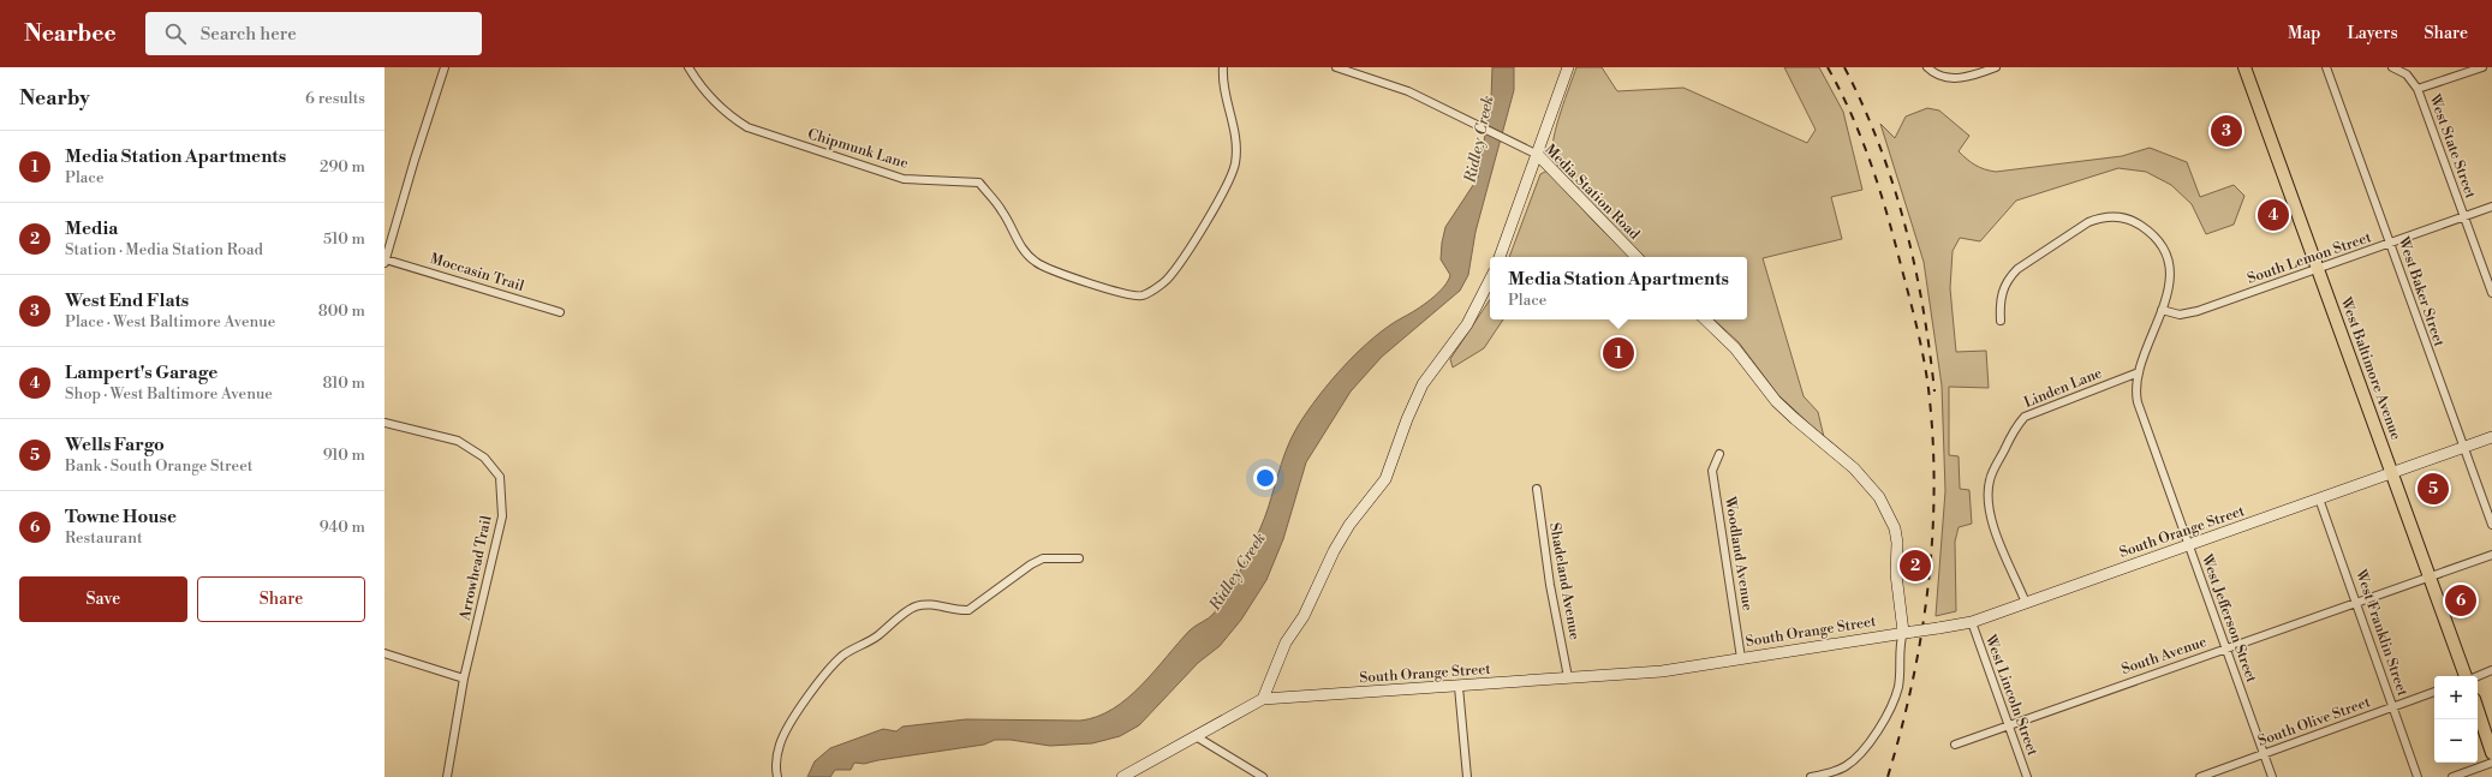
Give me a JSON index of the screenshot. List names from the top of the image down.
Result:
{
  "streets": {
    "main road": ["West Baltimore Avenue"],
    "street": [
      "West State Street",
      "Chipmunk Lane",
      "Media Station Road",
      "South Lemon Street",
      "Moccasin Trail",
      "West Baker Street",
      "Linden Lane",
      "South Orange Street",
      "Woodland Avenue",
      "Arrowhead Trail",
      "Shadeland Avenue",
      "West Jefferson Street",
      "West Franklin Street",
      "South Avenue",
      "West Lincoln Street",
      "South Olive Street"
    ]
  },
  "crossings": [
    ["West State Street", "South Lemon Street"],
    ["South Lemon Street", "West Baker Street"],
    ["South Lemon Street", "West Baltimore Avenue"],
    ["South Lemon Street", "West Jefferson Street"],
    ["West Baker Street", "South Orange Street"],
    ["West Baltimore Avenue", "South Orange Street"],
    ["West Baltimore Avenue", "South Avenue"],
    ["Linden Lane", "South Orange Street"],
    ["Linden Lane", "West Jefferson Street"],
    ["South Orange Street", "Woodland Avenue"],
    ["South Orange Street", "Shadeland Avenue"],
    ["South Orange Street", "West Jefferson Street"],
    ["South Orange Street", "West Franklin Street"],
    ["South Orange Street", "West Lincoln Street"],
    ["West Jefferson Street", "South Avenue"],
    ["West Jefferson Street", "South Olive Street"],
    ["West Franklin Street", "South Avenue"],
    ["West Franklin Street", "South Olive Street"],
    ["South Avenue", "West Lincoln Street"]
  ],
  "water": ["Ridley Creek"],
  "page": {
    "header": "Nearbee",
    "search": "Search here",
    "nav": ["Map", "Layers", "Share"],
    "heading": ["Nearby", "6 results"],
    "pins": [
      "3",
      "4",
      "1",
      "5",
      "2",
      "6"
    ],
    "list": [
      {
        "mark": "1",
        "name": "Media Station Apartments",
        "note": "Place",
        "value": "290 m"
      },
      {
        "mark": "2",
        "name": "Media",
        "note": "Station · Media Station Road",
        "value": "510 m"
      },
      {
        "mark": "3",
        "name": "West End Flats",
        "note": "Place · West Baltimore Avenue",
        "value": "800 m"
      },
      {
        "mark": "4",
        "name": "Lampert's Garage",
        "note": "Shop · West Baltimore Avenue",
        "value": "810 m"
      },
      {
        "mark": "5",
        "name": "Wells Fargo",
        "note": "Bank · South Orange Street",
        "value": "910 m"
      },
      {
        "mark": "6",
        "name": "Towne House",
        "note": "Restaurant",
        "value": "940 m"
      }
    ],
    "popup": ["Media Station Apartments", "Place"],
    "buttons": ["Save", "Share"],
    "map_buttons": ["+", "−"]
  }
}
